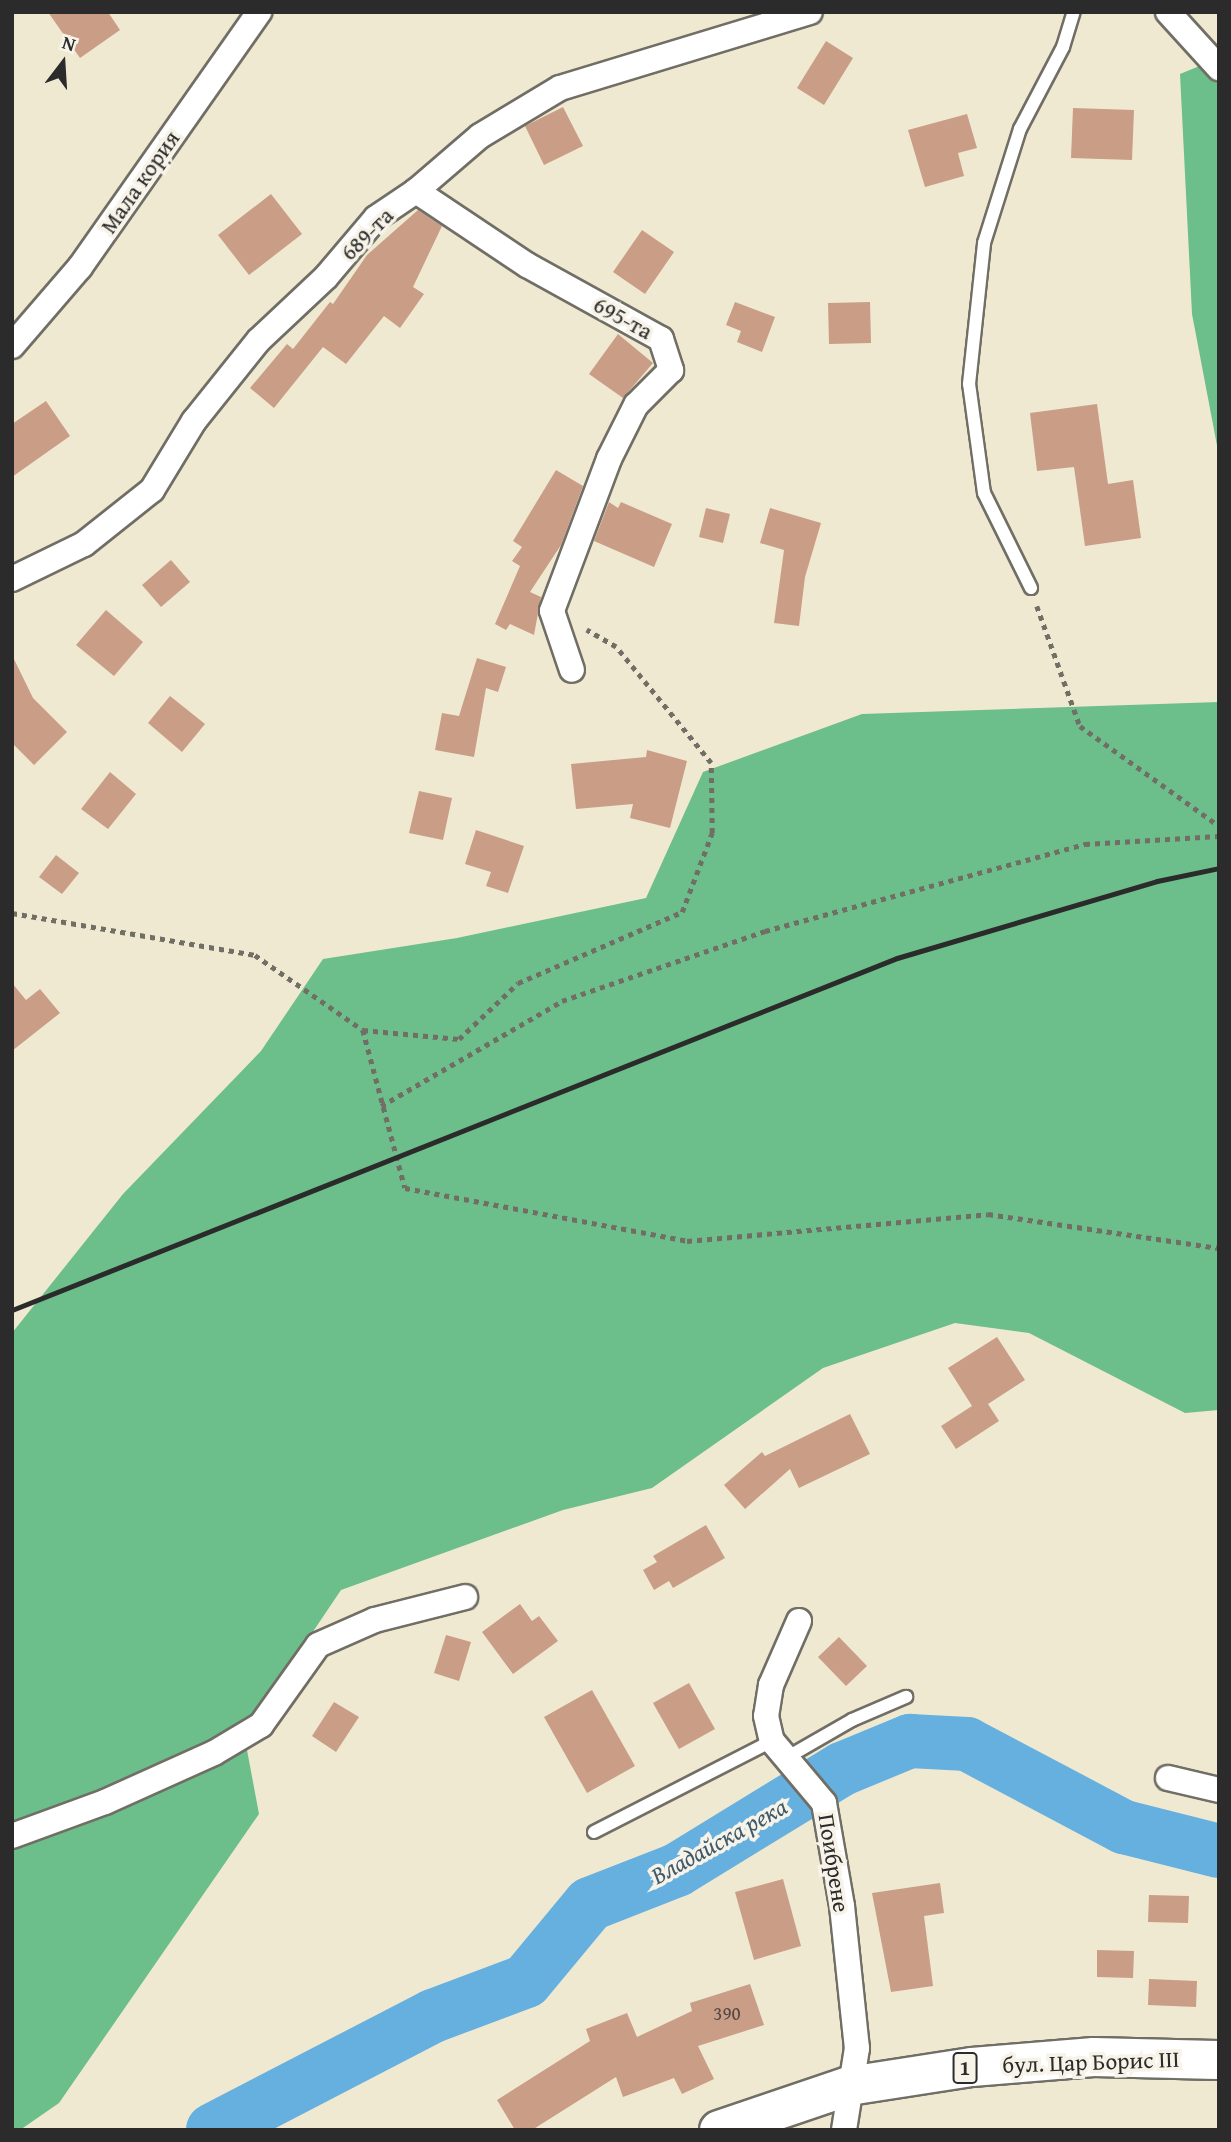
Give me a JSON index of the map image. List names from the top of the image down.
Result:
{
  "streets": {
    "main road": ["бул. Цар Борис III", "1"],
    "street": [
      "Мала кория",
      "689-та",
      "695-та",
      "Поибрене"
    ]
  },
  "crossings": [
    ["689-та", "695-та"],
    ["Поибрене", "бул. Цар Борис III"]
  ],
  "water": ["Владайска река"],
  "house_numbers": ["390"],
  "north": "top"
}
